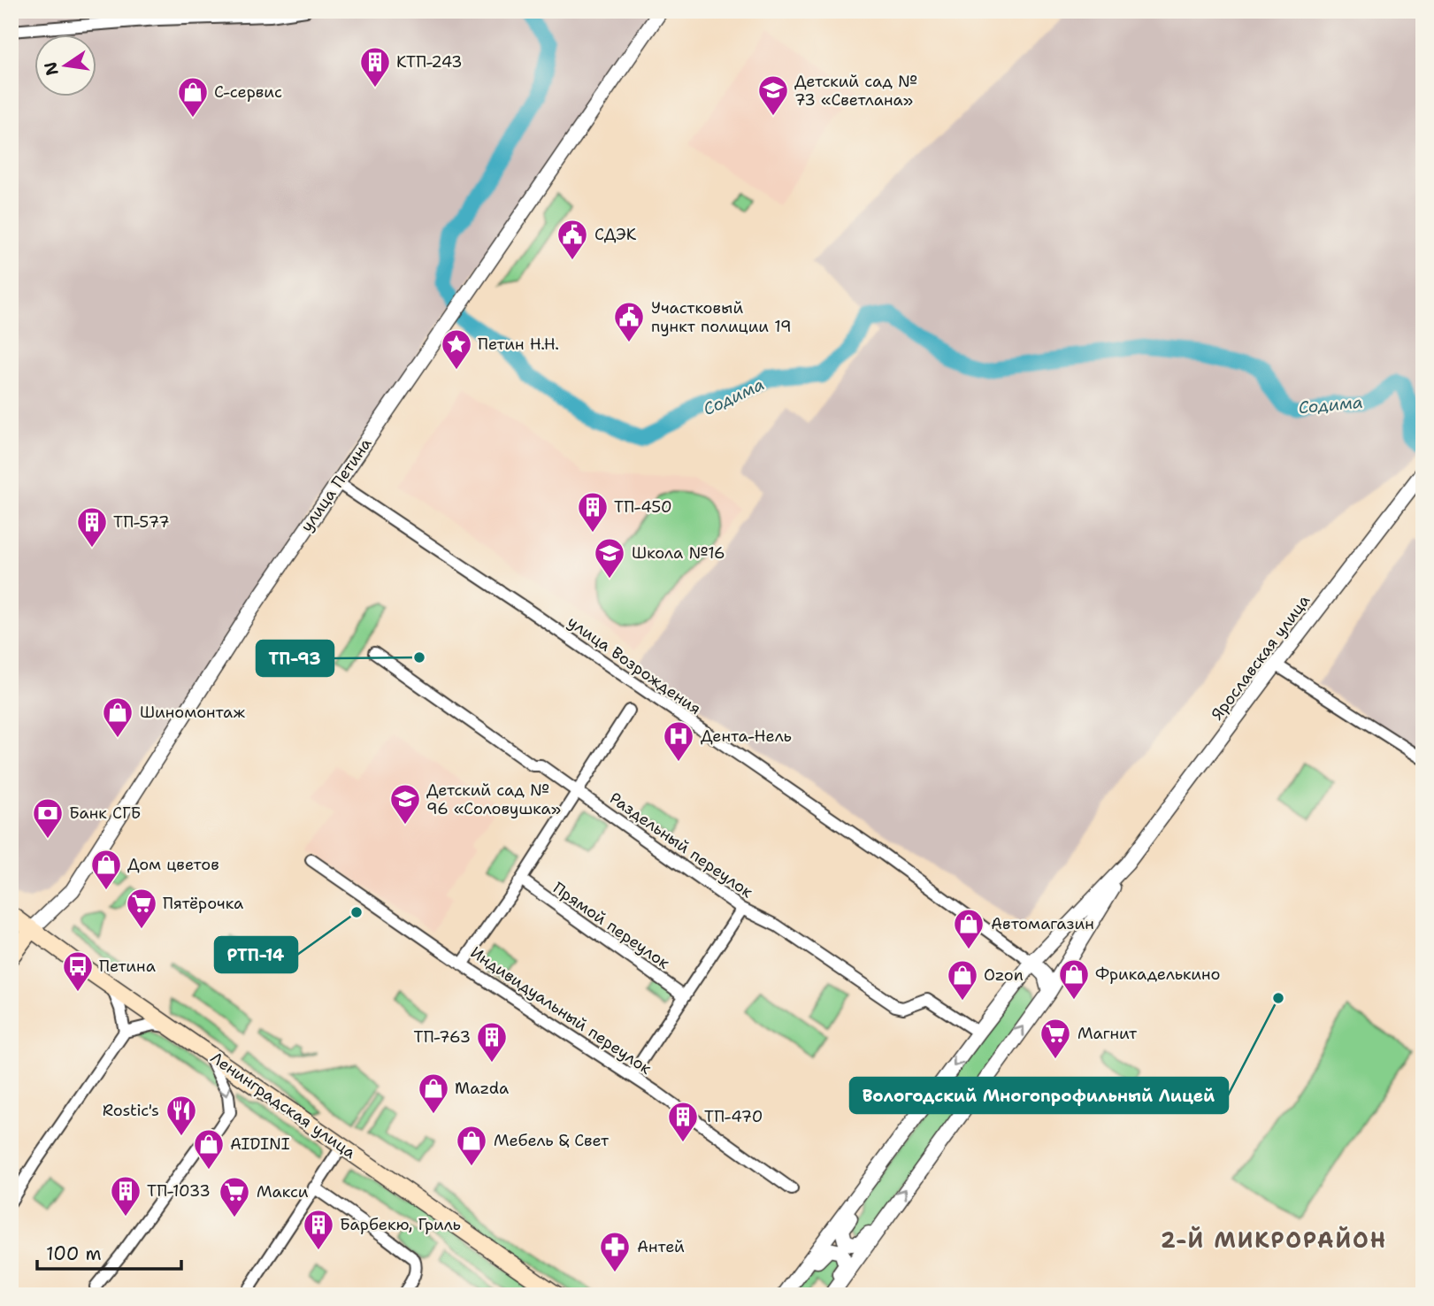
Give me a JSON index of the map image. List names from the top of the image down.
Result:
{
  "streets": {
    "main road": ["улица Петина", "Ленинградская улица"],
    "street": [
      "Ярославская улица",
      "улица Возрождения",
      "Раздельный переулок",
      "Прямой переулок",
      "Индивидуальный переулок"
    ]
  },
  "crossings": [
    ["улица Петина", "улица Возрождения"],
    ["улица Петина", "Ленинградская улица"],
    ["Ярославская улица", "улица Возрождения"],
    ["Ярославская улица", "Раздельный переулок"]
  ],
  "districts": ["2-Й МИКРОРАЙОН"],
  "water": ["Содима"],
  "places": {
    "building": [
      "КТП-243",
      "ТП-450",
      "ТП-577",
      "ТП-763",
      "ТП-470",
      "ТП-1033",
      "Барбекю, Гриль"
    ],
    "school or university": ["Детский сад № 73 «Светлана»", "Школа №16", "Детский сад № 96 «Соловушка»"],
    "shop": [
      "С-сервис",
      "Шиномонтаж",
      "Дом цветов",
      "Автомагазин",
      "Фрикаделькино",
      "Ozon",
      "Mazda",
      "Мебель & Свет",
      "AIDINI"
    ],
    "public building": ["СДЭК", "Участковый пункт полиции 19"],
    "place": ["Петин Н.Н."],
    "other": ["ТП-93", "РТП-14", "Вологодский Многопрофильный Лицей"],
    "hospital": ["Дента-Нель"],
    "bank": ["Банк СГБ"],
    "supermarket": ["Пятёрочка", "Магнит", "Макси"],
    "bus stop": ["Петина"],
    "restaurant": ["Rostic's"],
    "pharmacy": ["Антей"]
  },
  "scale_bar": "100 m",
  "north": "left"
}
